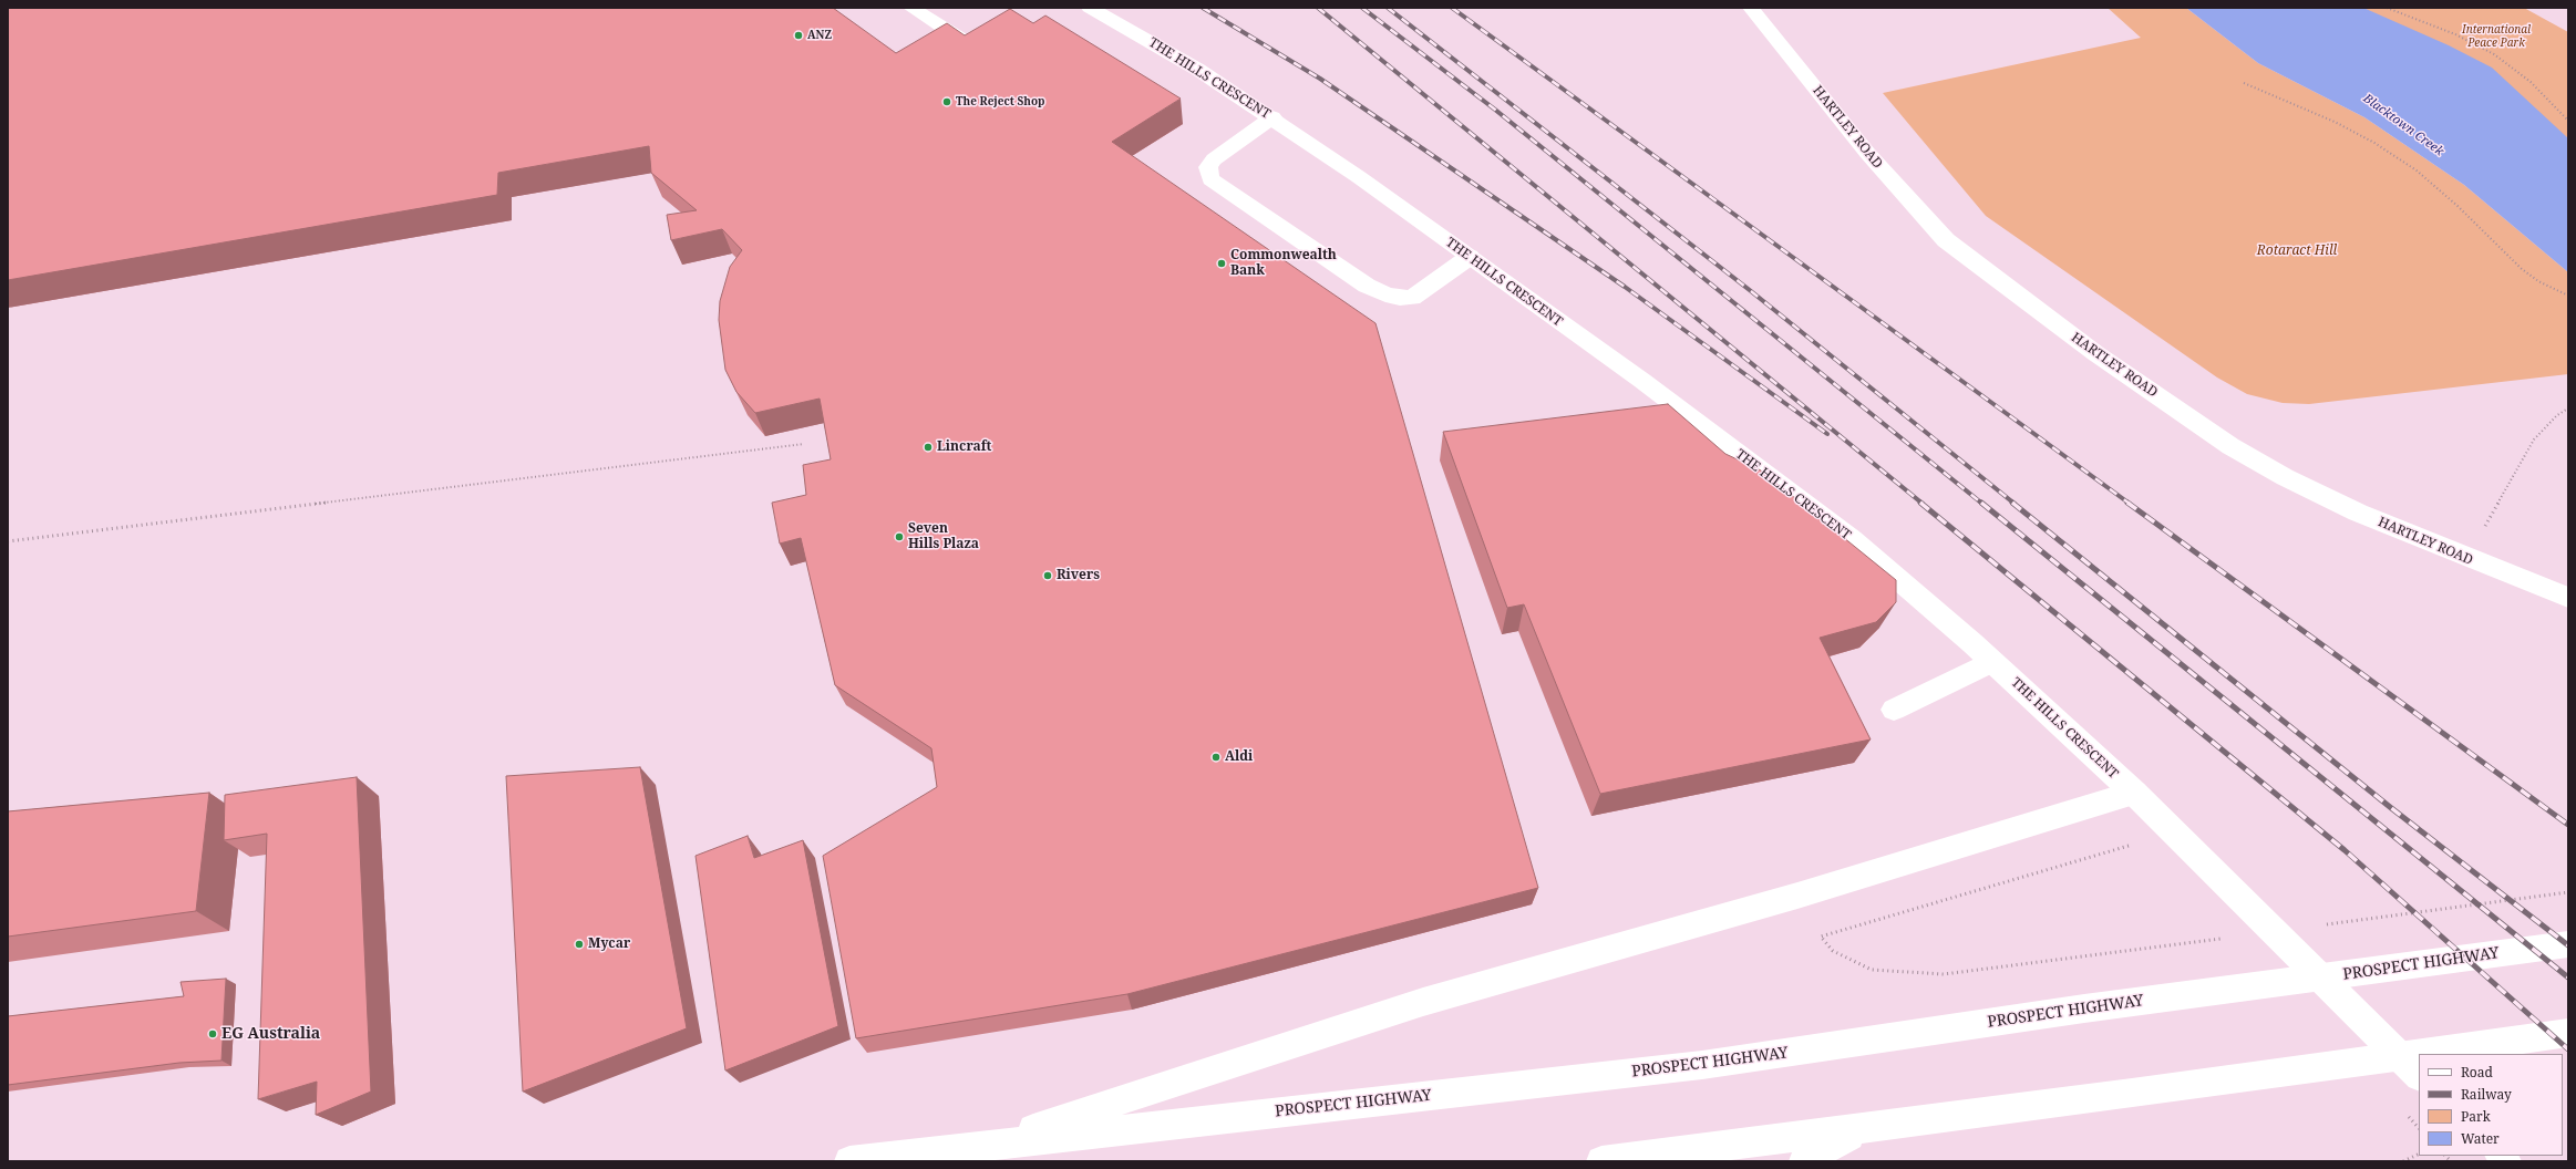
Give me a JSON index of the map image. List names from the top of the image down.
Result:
{
  "streets": {
    "main road": ["THE HILLS CRESCENT", "HARTLEY ROAD", "PROSPECT HIGHWAY"]
  },
  "water": ["Blacktown Creek"],
  "parks": ["International Peace Park", "Rotaract Hill"],
  "places": [
    "ANZ",
    "The Reject Shop",
    "Commonwealth Bank",
    "Lincraft",
    "Seven Hills Plaza",
    "Rivers",
    "Aldi",
    "Mycar",
    "EG Australia"
  ],
  "legend": [
    "Road",
    "Railway",
    "Park",
    "Water"
  ]
}
